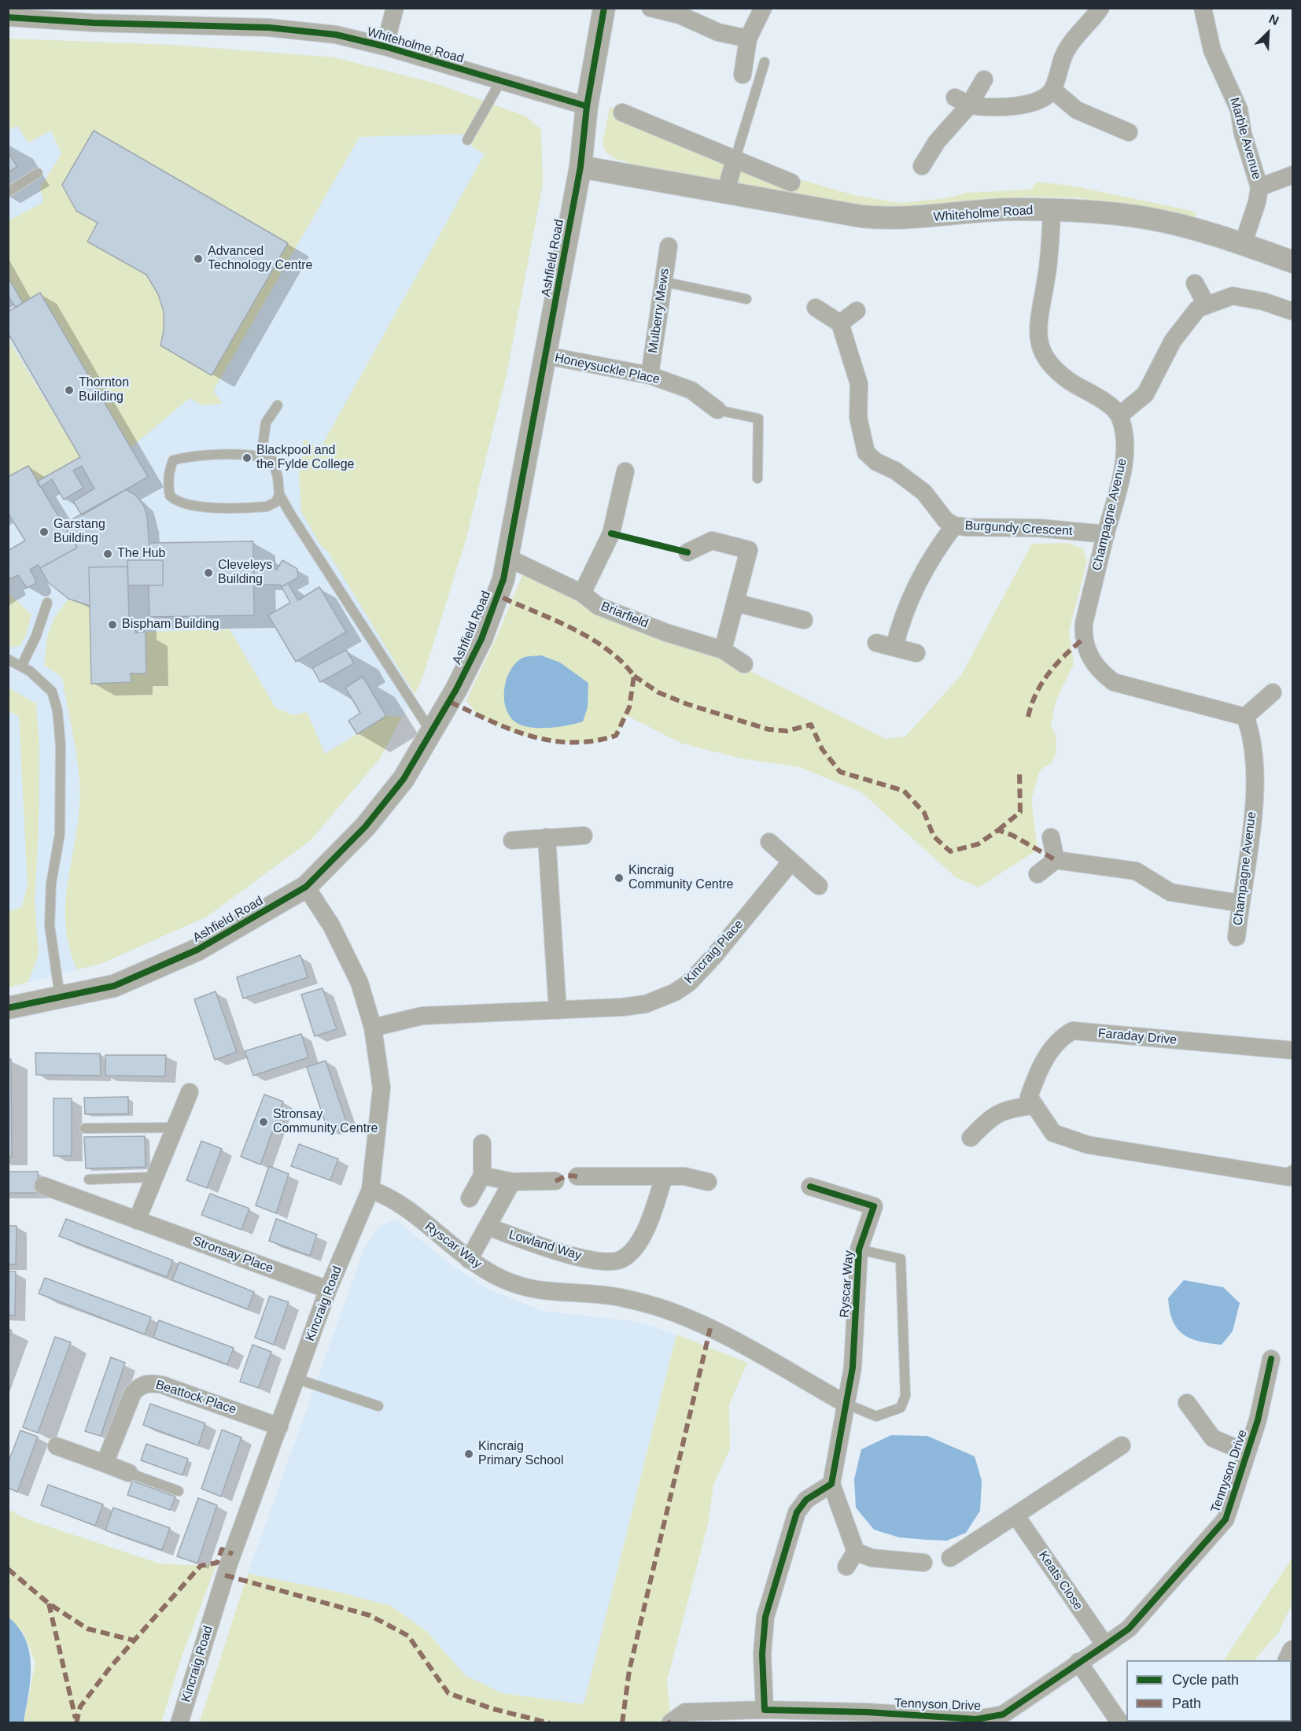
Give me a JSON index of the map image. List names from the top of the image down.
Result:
{
  "streets": {
    "street": [
      "Whiteholme Road",
      "Marble Avenue",
      "Ashfield Road",
      "Mulberry Mews",
      "Honeysuckle Place",
      "Champagne Avenue",
      "Burgundy Crescent",
      "Briarfield",
      "Kincraig Place",
      "Faraday Drive",
      "Ryscar Way",
      "Lowland Way",
      "Stronsay Place",
      "Kincraig Road",
      "Beattock Place",
      "Tennyson Drive",
      "Keats Close"
    ]
  },
  "crossings": [
    ["Whiteholme Road", "Marble Avenue"],
    ["Whiteholme Road", "Ashfield Road"],
    ["Ashfield Road", "Honeysuckle Place"],
    ["Ashfield Road", "Briarfield"],
    ["Ashfield Road", "Kincraig Road"],
    ["Mulberry Mews", "Honeysuckle Place"],
    ["Champagne Avenue", "Burgundy Crescent"],
    ["Kincraig Place", "Kincraig Road"],
    ["Ryscar Way", "Kincraig Road"],
    ["Stronsay Place", "Kincraig Road"],
    ["Kincraig Road", "Beattock Place"],
    ["Tennyson Drive", "Keats Close"]
  ],
  "places": [
    "Advanced Technology Centre",
    "Thornton Building",
    "Blackpool and the Fylde College",
    "Garstang Building",
    "The Hub",
    "Cleveleys Building",
    "Bispham Building",
    "Kincraig Community Centre",
    "Stronsay Community Centre",
    "Kincraig Primary School"
  ],
  "legend": ["Cycle path", "Path"],
  "north": "top right"
}
